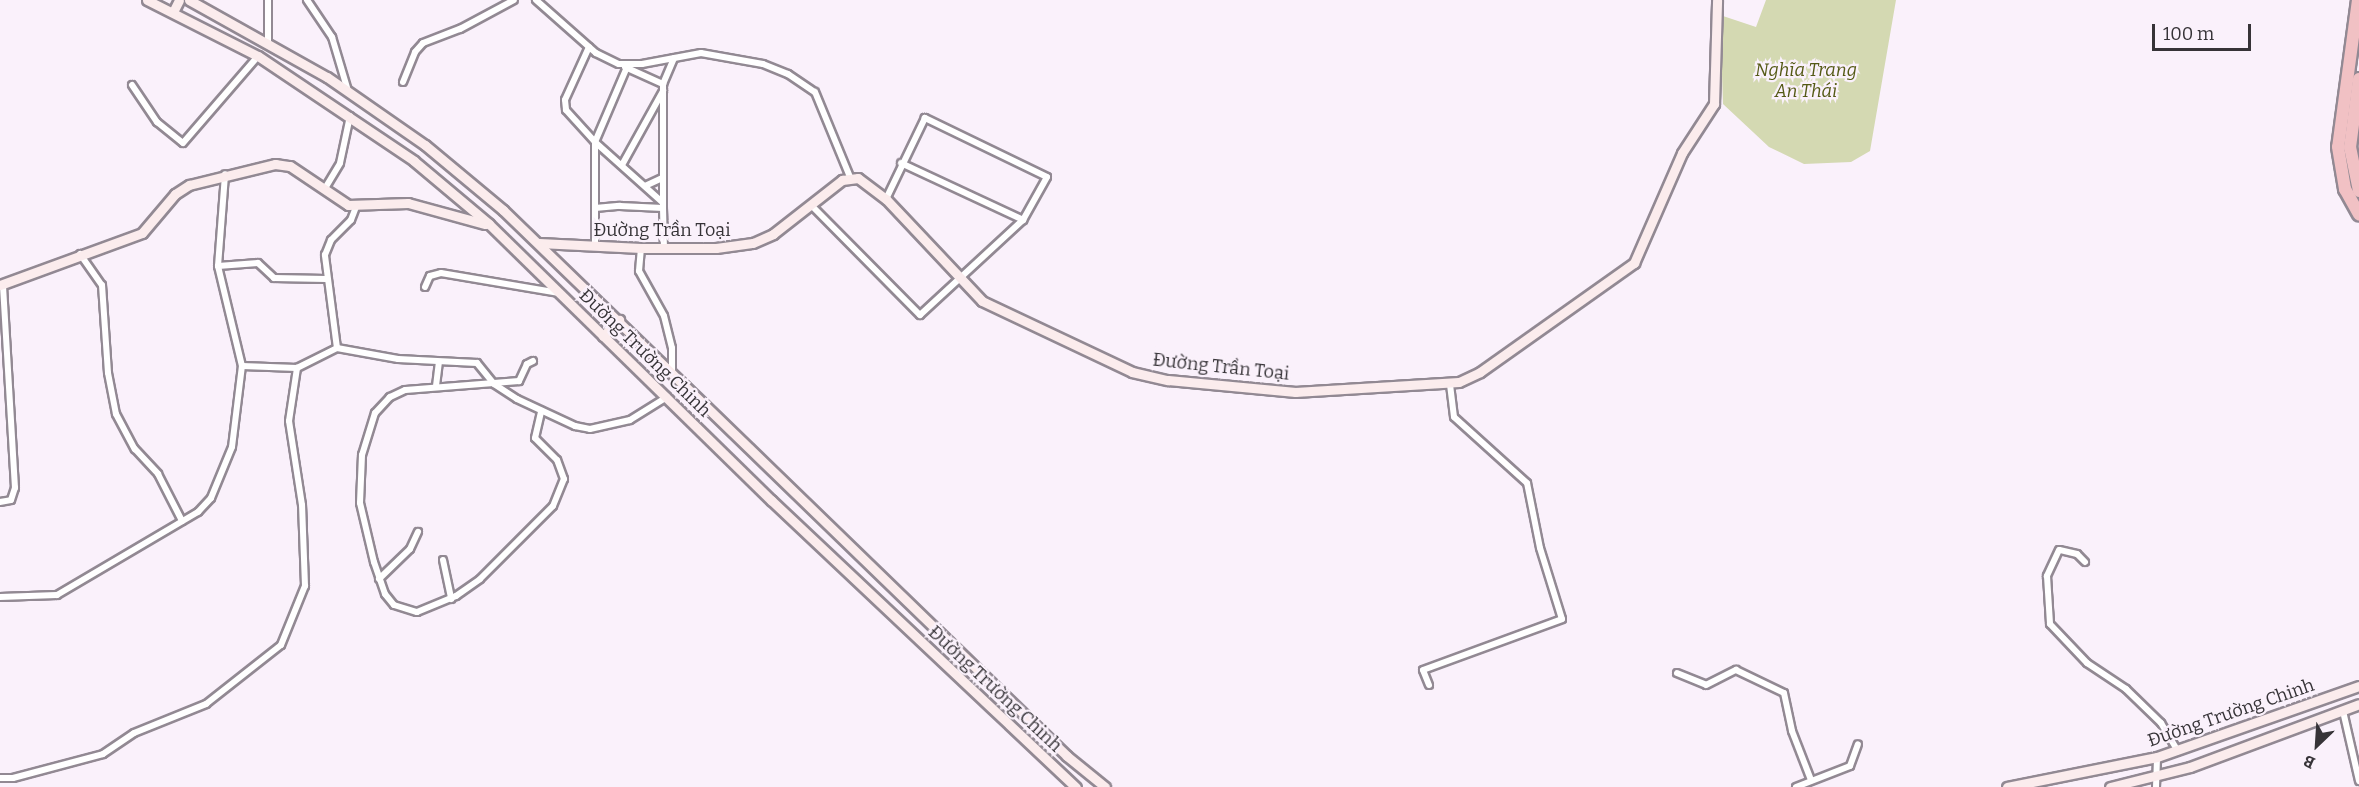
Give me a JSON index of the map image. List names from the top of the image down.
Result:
{
  "streets": {
    "main road": ["Đường Trần Toại", "Đường Trường Chinh"]
  },
  "crossings": [
    ["Đường Trần Toại", "Đường Trường Chinh"]
  ],
  "parks": ["Nghĩa Trang An Thái"],
  "scale_bar": "100 m",
  "north": "bottom left"
}
